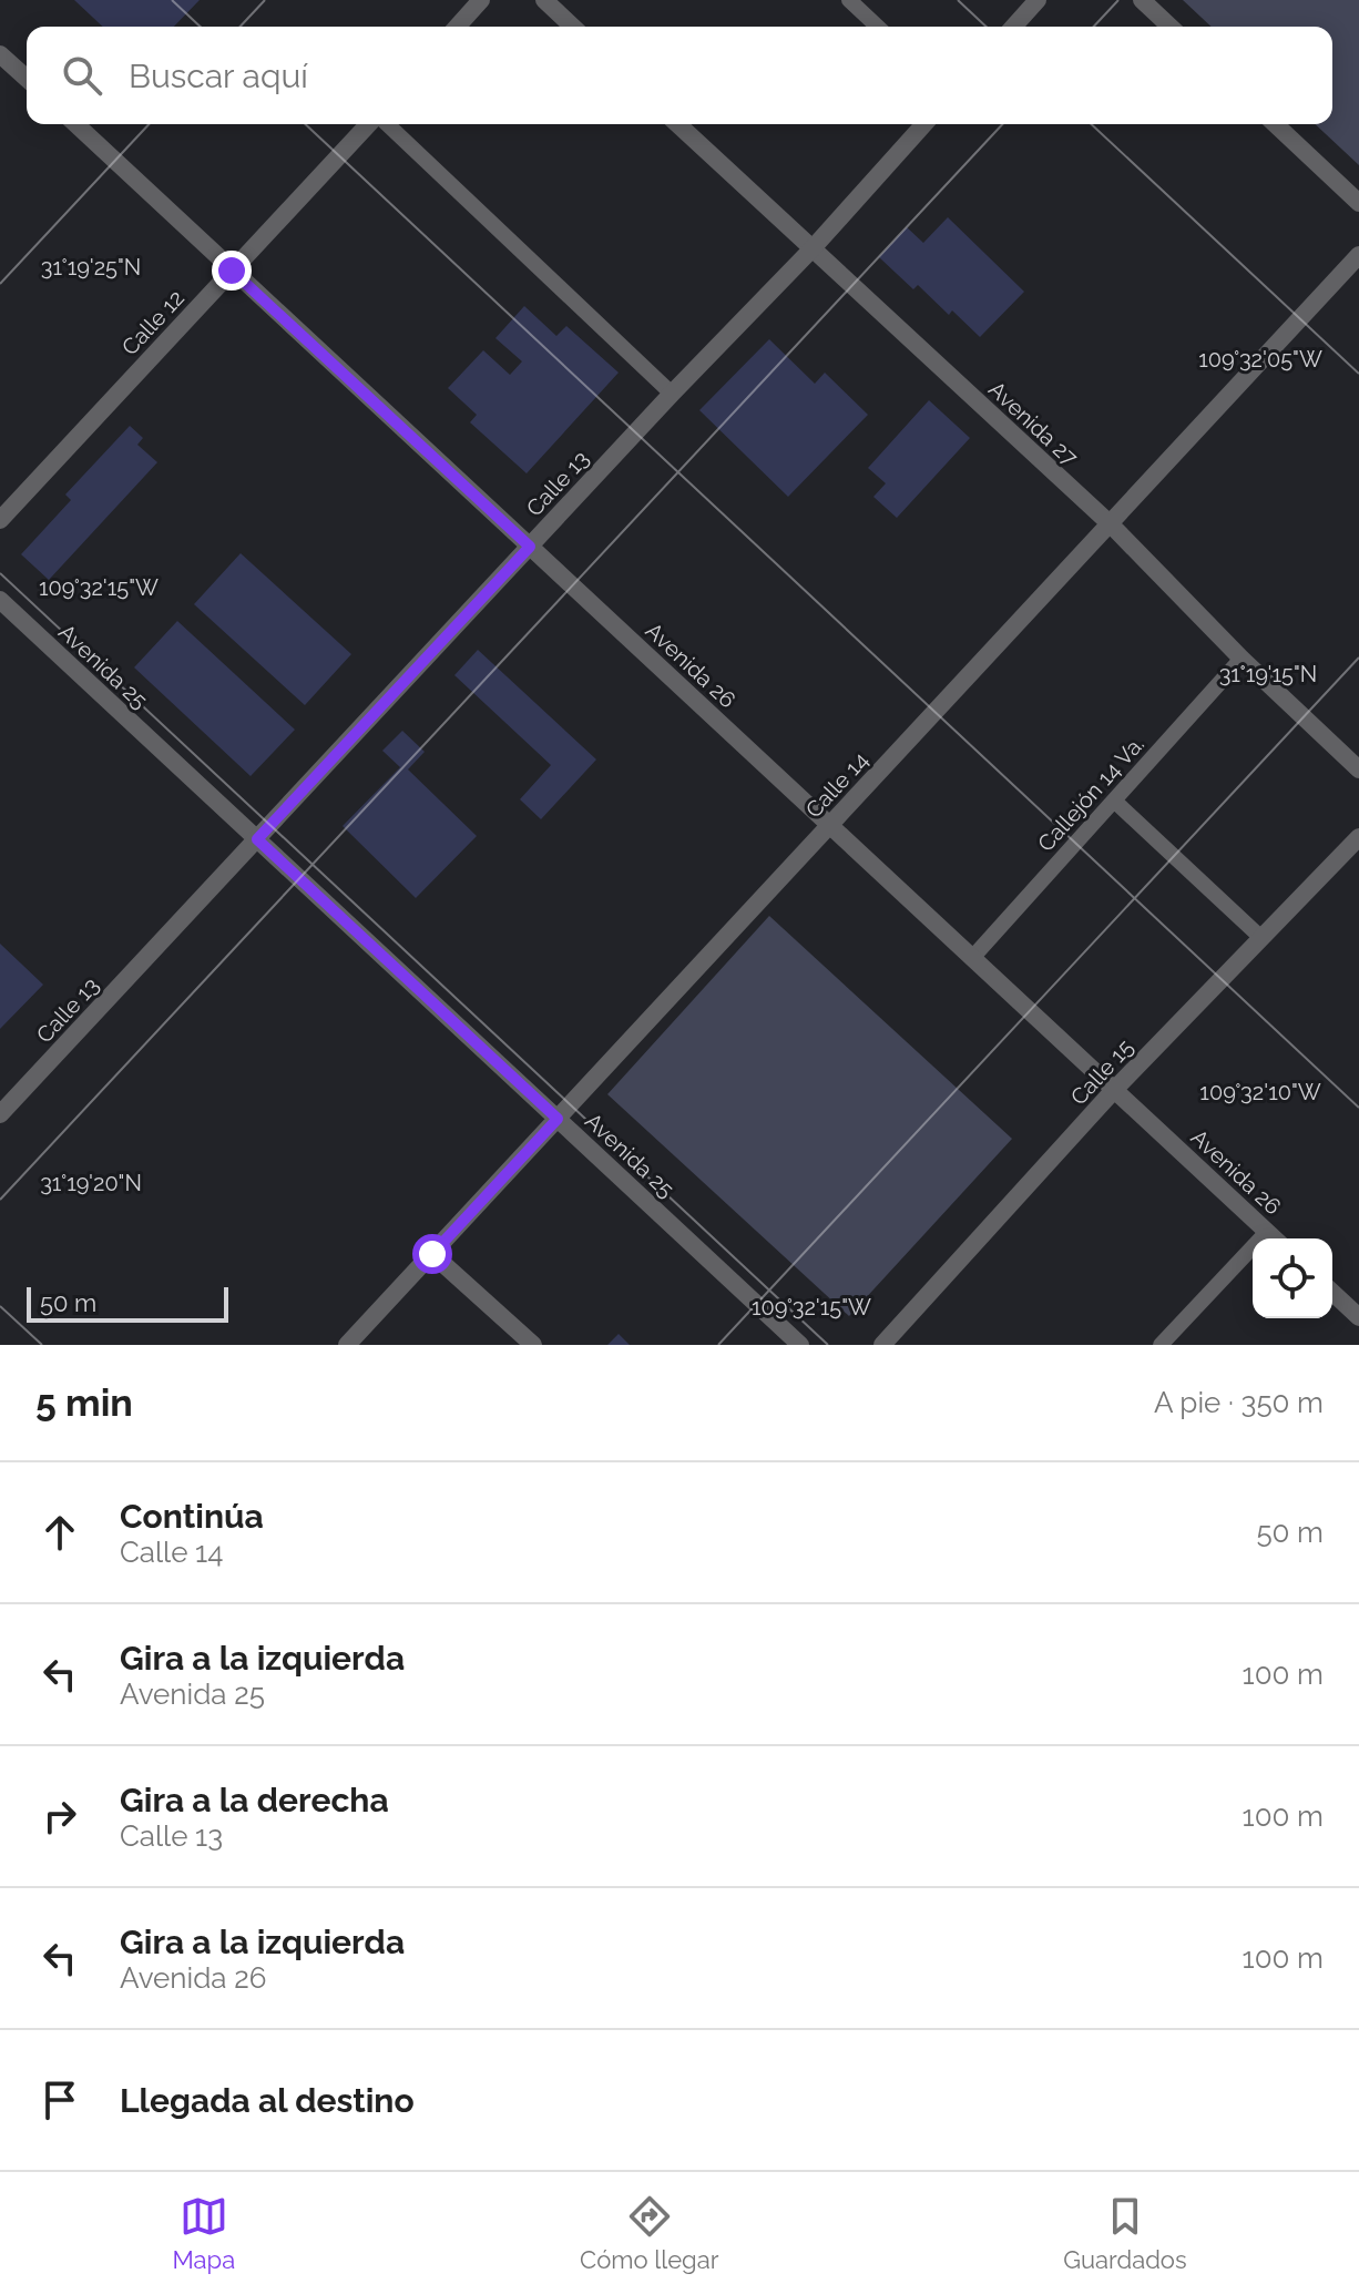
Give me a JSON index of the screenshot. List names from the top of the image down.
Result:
{
  "streets": {
    "street": [
      "Calle 12",
      "Avenida 27",
      "Calle 13",
      "Avenida 26",
      "Avenida 25",
      "Calle 14",
      "Calle 15"
    ],
    "lane": ["Callejón 14 Va."]
  },
  "crossings": [
    ["Calle 12", "Avenida 26"],
    ["Avenida 27", "Calle 13"],
    ["Avenida 27", "Calle 14"],
    ["Avenida 27", "Callejón 14 Va."],
    ["Calle 13", "Avenida 26"],
    ["Calle 13", "Avenida 25"],
    ["Avenida 26", "Calle 14"],
    ["Avenida 26", "Callejón 14 Va."],
    ["Avenida 26", "Calle 15"],
    ["Avenida 25", "Calle 14"]
  ],
  "scale_bar": "50 m",
  "page": {
    "search": "Buscar aquí",
    "scale": "50 m",
    "heading": ["5 min", "A pie · 350 m"],
    "list": [
      ["Continúa", "Calle 14", "50 m"],
      ["Gira a la izquierda", "Avenida 25", "100 m"],
      ["Gira a la derecha", "Calle 13", "100 m"],
      ["Gira a la izquierda", "Avenida 26", "100 m"],
      "Llegada al destino"
    ],
    "nav": ["Mapa", "Cómo llegar", "Guardados"]
  },
  "coordinates": [
    "31°19'25\"N",
    "109°32'05\"W",
    "109°32'15\"W",
    "31°19'15\"N",
    "109°32'10\"W",
    "31°19'20\"N"
  ]
}
